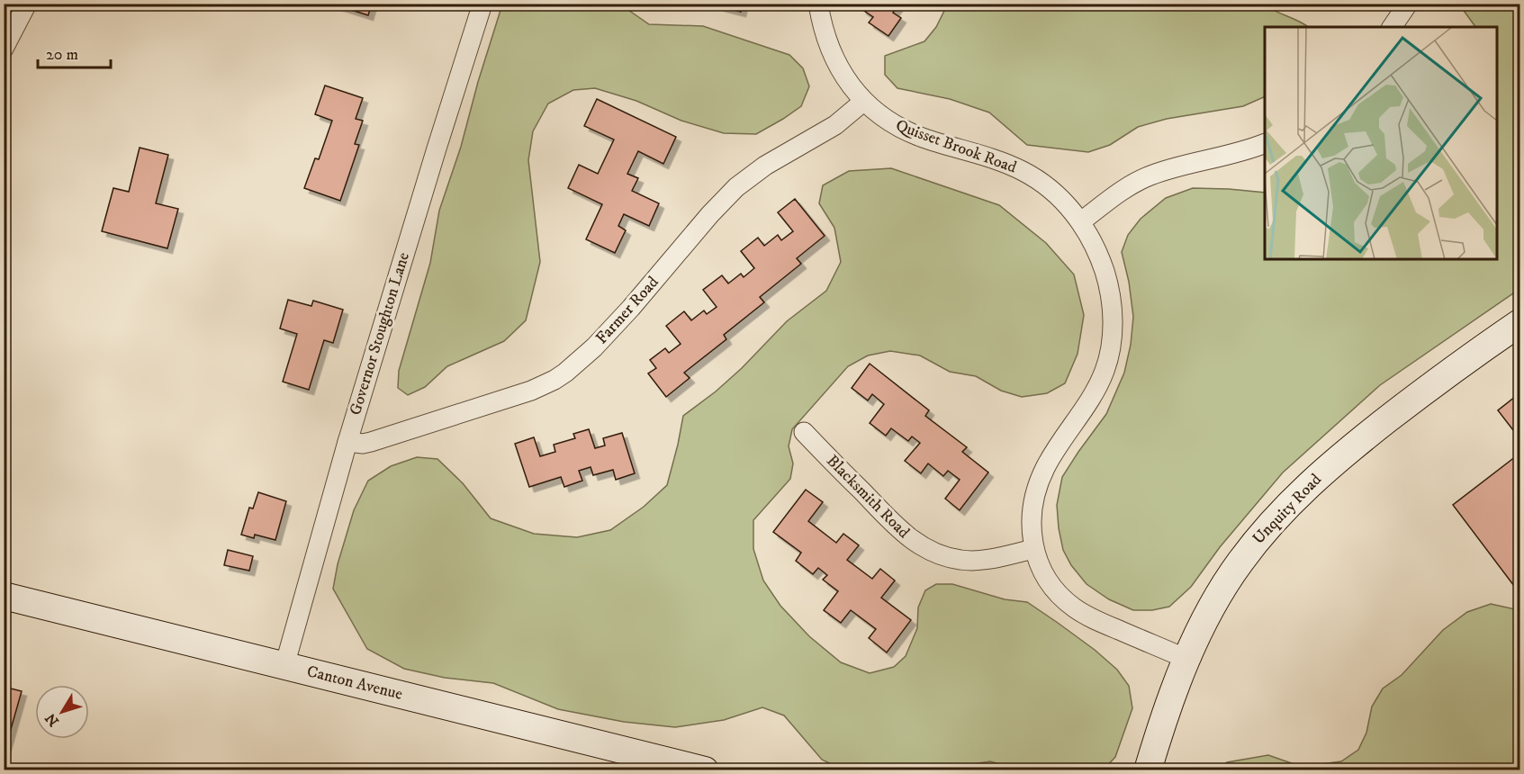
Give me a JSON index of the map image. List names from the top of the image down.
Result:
{
  "streets": {
    "main road": ["Unquity Road", "Canton Avenue"],
    "street": [
      "Quisset Brook Road",
      "Farmer Road",
      "Governor Stoughton Lane",
      "Blacksmith Road"
    ]
  },
  "crossings": [
    ["Quisset Brook Road", "Farmer Road"],
    ["Quisset Brook Road", "Blacksmith Road"],
    ["Quisset Brook Road", "Unquity Road"],
    ["Farmer Road", "Governor Stoughton Lane"],
    ["Governor Stoughton Lane", "Canton Avenue"]
  ],
  "scale_bar": "20 m",
  "north": "bottom left"
}
